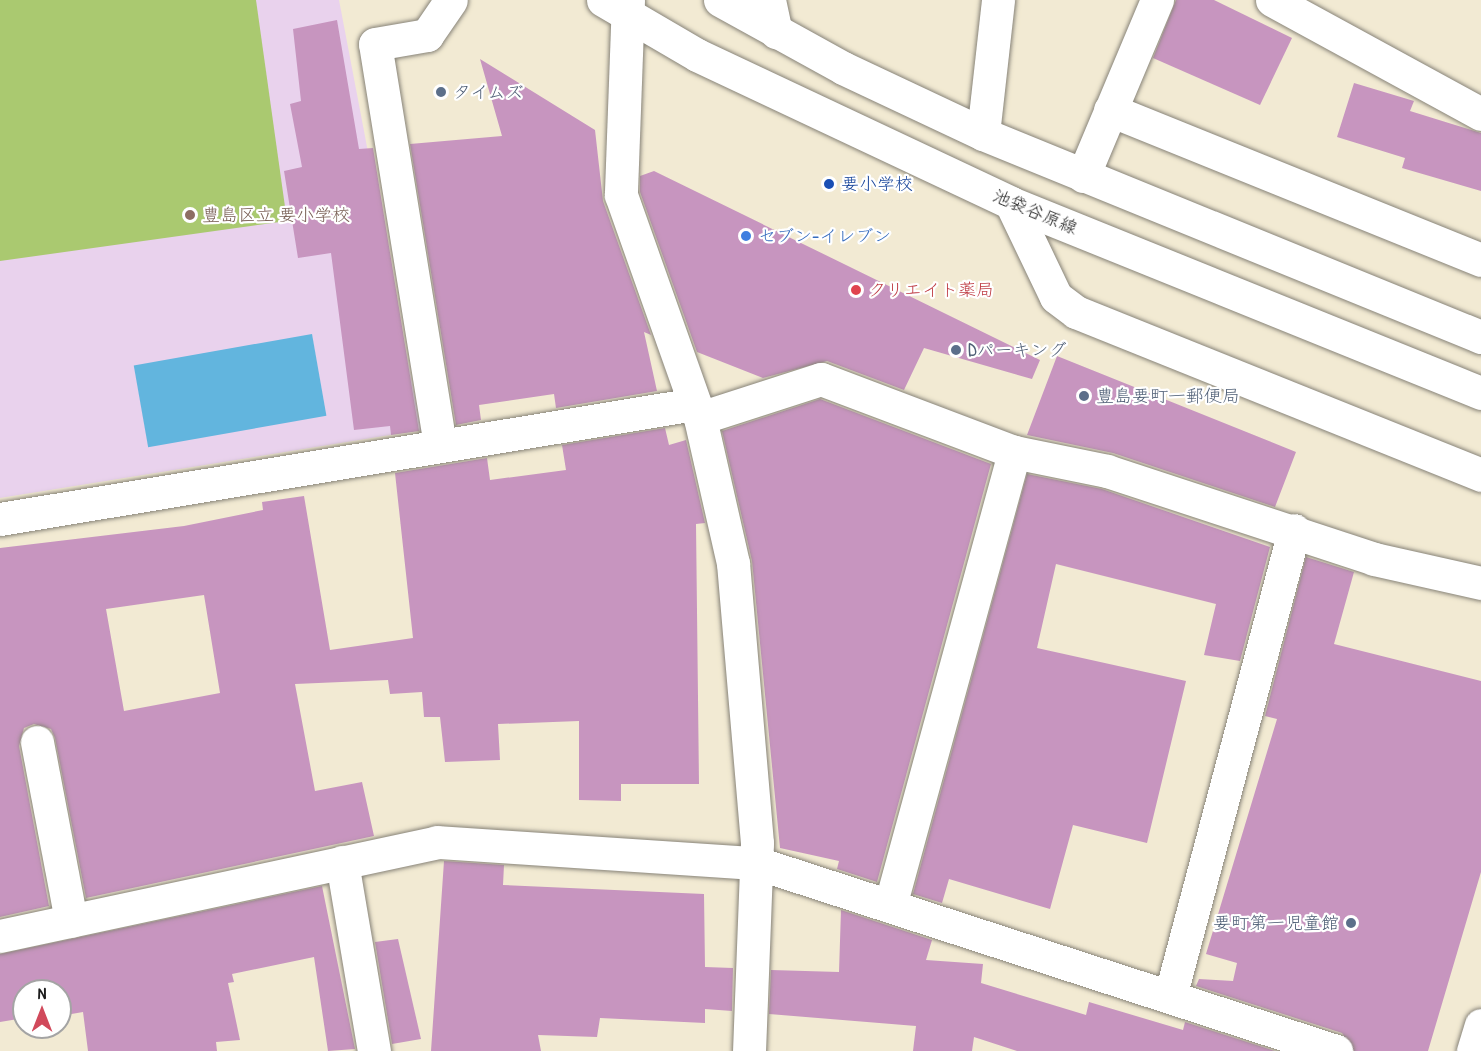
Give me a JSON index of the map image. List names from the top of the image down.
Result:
{
  "streets": {
    "street": ["池袋谷原線"]
  },
  "places": [
    "タイムズ",
    "要小学校",
    "豊島区立 要小学校",
    "セブン-イレブン",
    "クリエイト薬局",
    "Dパーキング",
    "豊島要町一郵便局",
    "要町第一児童館"
  ],
  "north": "top"
}
